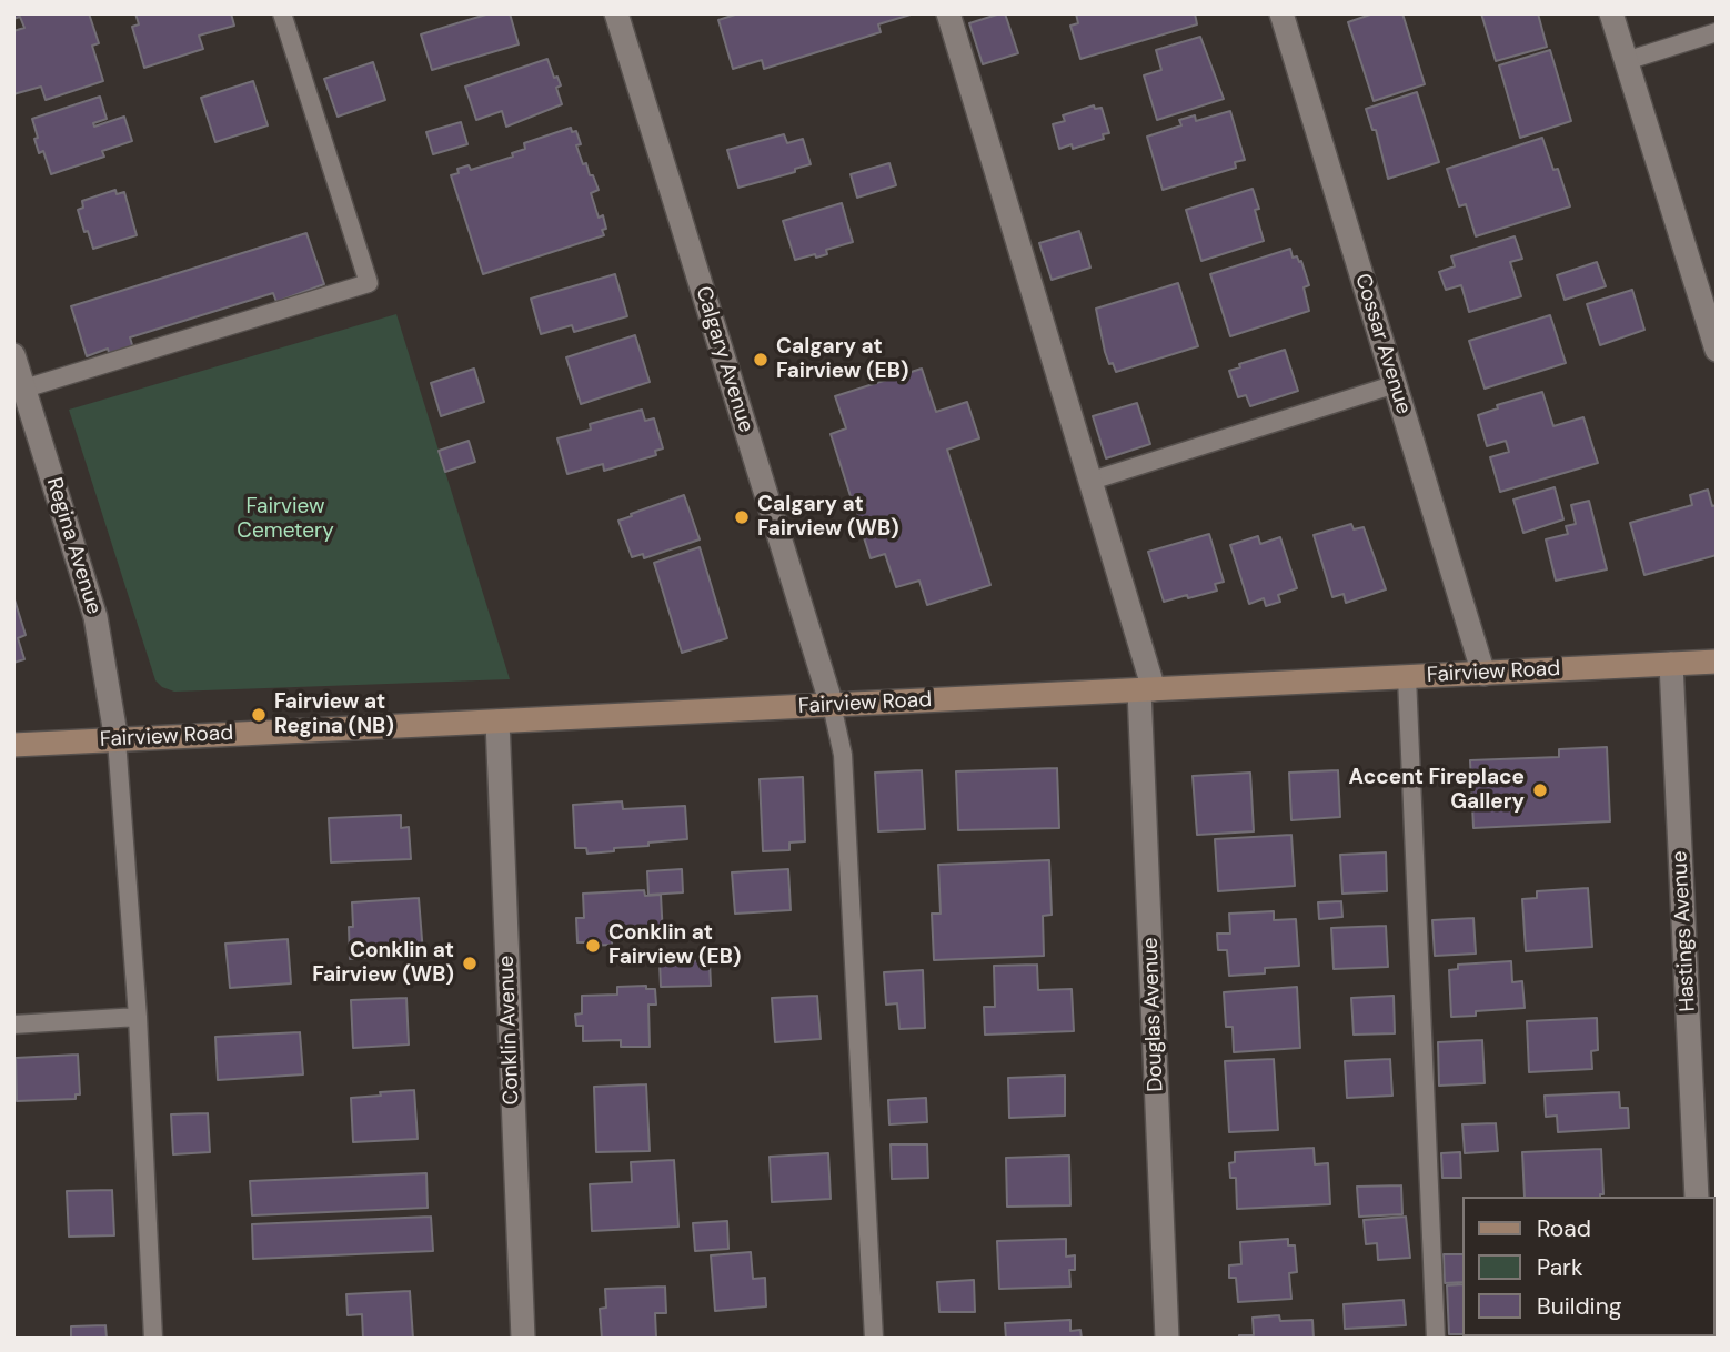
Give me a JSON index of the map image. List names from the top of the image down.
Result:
{
  "streets": {
    "main road": ["Fairview Road"],
    "street": [
      "Cossar Avenue",
      "Calgary Avenue",
      "Regina Avenue",
      "Hastings Avenue",
      "Douglas Avenue",
      "Conklin Avenue"
    ]
  },
  "crossings": [
    ["Cossar Avenue", "Fairview Road"],
    ["Calgary Avenue", "Fairview Road"],
    ["Regina Avenue", "Fairview Road"],
    ["Fairview Road", "Hastings Avenue"],
    ["Fairview Road", "Douglas Avenue"],
    ["Fairview Road", "Conklin Avenue"]
  ],
  "parks": ["Fairview Cemetery"],
  "places": [
    "Calgary at Fairview (EB)",
    "Calgary at Fairview (WB)",
    "Fairview at Regina (NB)",
    "Accent Fireplace Gallery",
    "Conklin at Fairview (EB)",
    "Conklin at Fairview (WB)"
  ],
  "legend": ["Road", "Park", "Building"]
}
